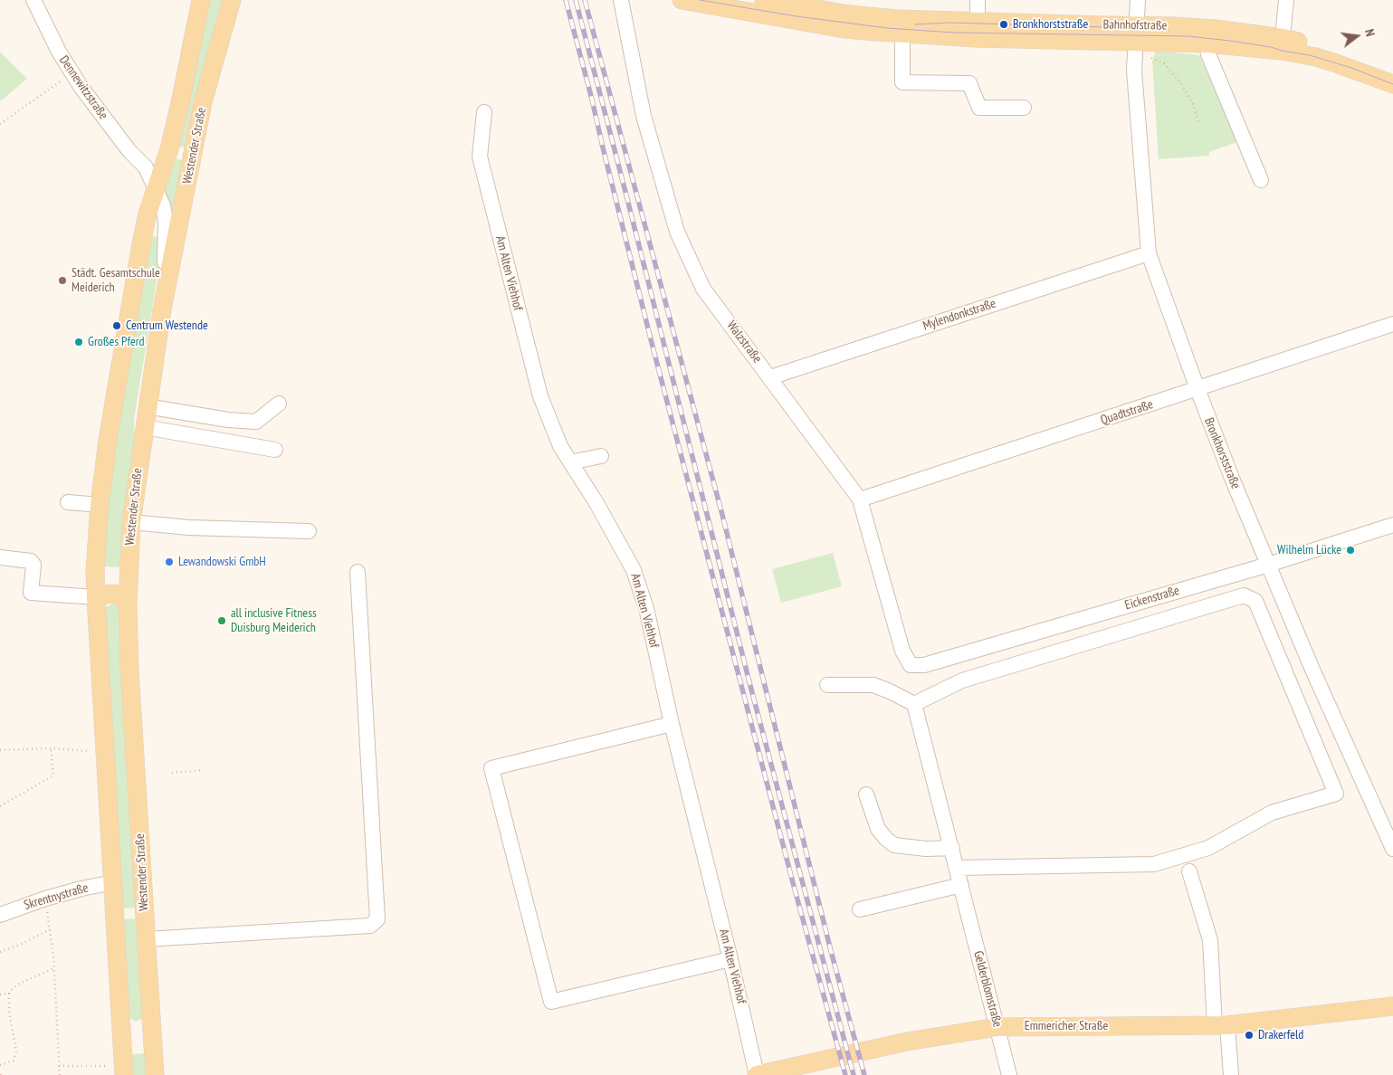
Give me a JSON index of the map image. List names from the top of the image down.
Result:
{
  "streets": {
    "main road": ["Bahnhofstraße", "Westender Straße", "Emmericher Straße"],
    "street": [
      "Dennewitzstraße",
      "Am Alten Viehhof",
      "Mylendonkstraße",
      "Walzstraße",
      "Quadtstraße",
      "Bronkhorststraße",
      "Eickenstraße",
      "Skrentnystraße",
      "Gelderblomstraße"
    ]
  },
  "crossings": [
    ["Bahnhofstraße", "Bronkhorststraße"],
    ["Dennewitzstraße", "Westender Straße"],
    ["Westender Straße", "Skrentnystraße"],
    ["Am Alten Viehhof", "Emmericher Straße"],
    ["Mylendonkstraße", "Walzstraße"],
    ["Mylendonkstraße", "Bronkhorststraße"],
    ["Walzstraße", "Quadtstraße"],
    ["Walzstraße", "Eickenstraße"],
    ["Quadtstraße", "Bronkhorststraße"],
    ["Bronkhorststraße", "Eickenstraße"],
    ["Gelderblomstraße", "Emmericher Straße"]
  ],
  "places": [
    "Bronkhorststraße",
    "Städt. Gesamtschule Meiderich",
    "Centrum Westende",
    "Großes Pferd",
    "Wilhelm Lücke",
    "Lewandowski GmbH",
    "all inclusive Fitness Duisburg Meiderich",
    "Drakerfeld"
  ],
  "north": "right"
}
